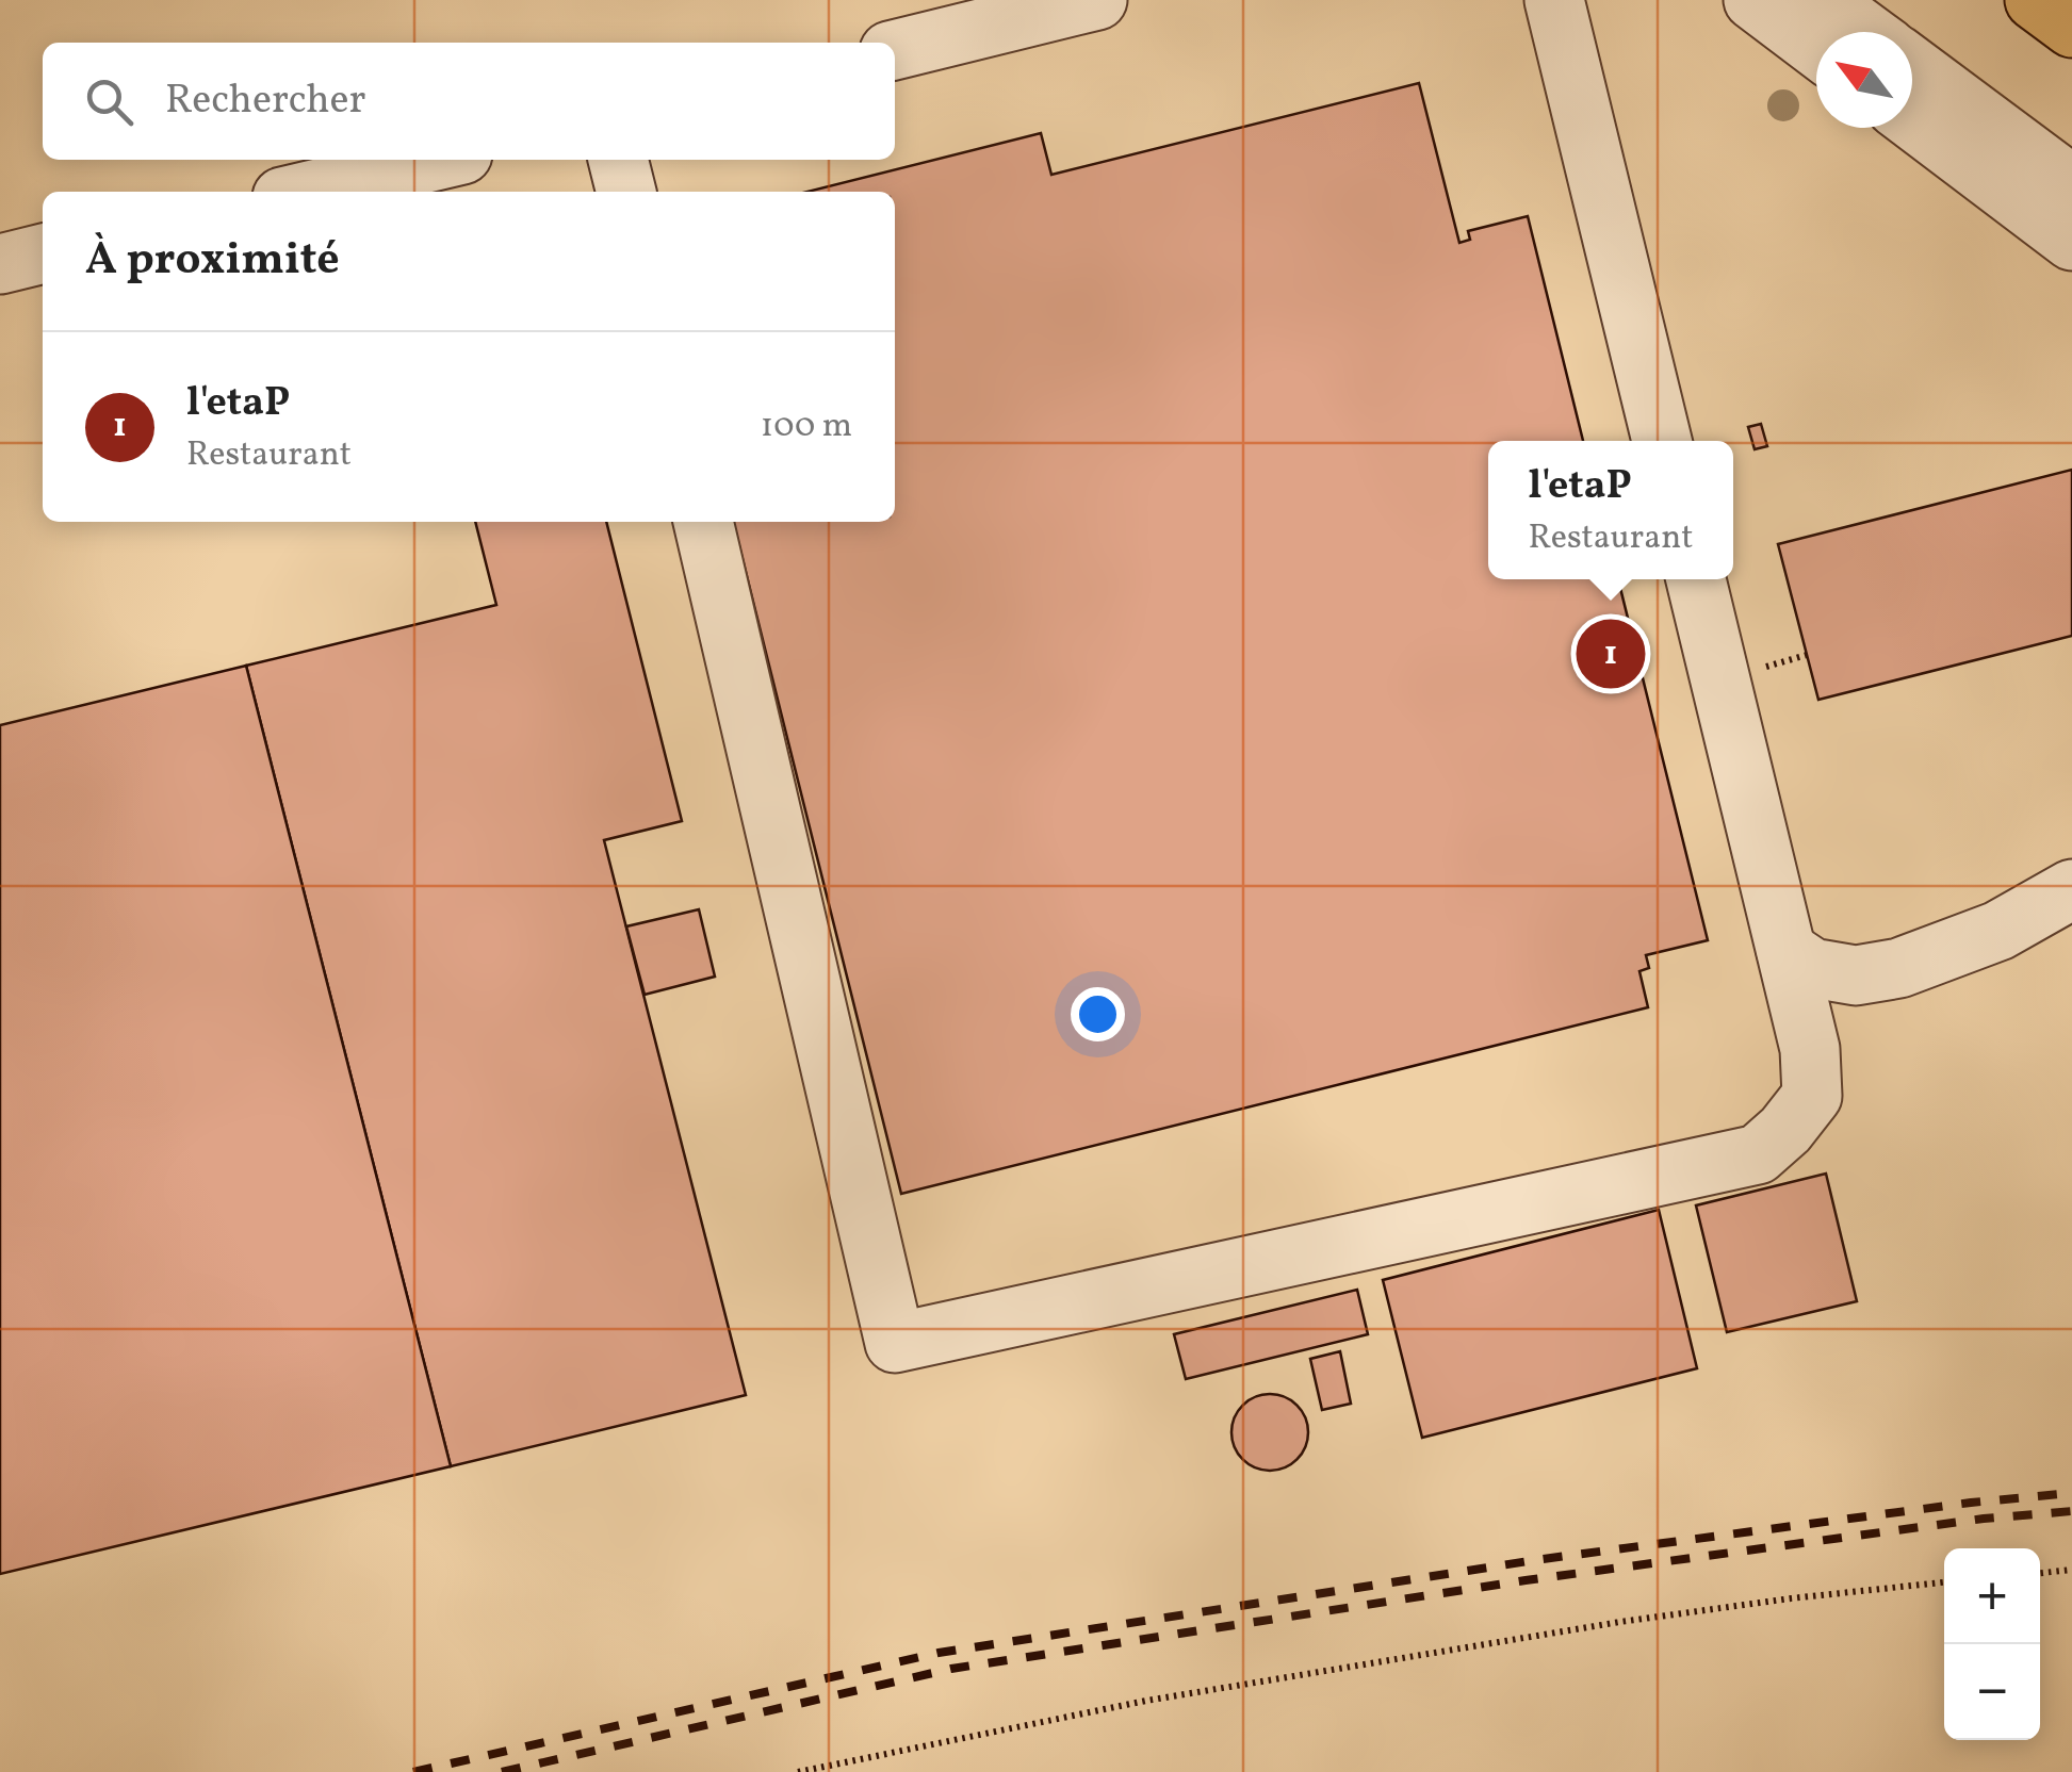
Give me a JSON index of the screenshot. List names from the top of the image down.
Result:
{
  "north": "top left",
  "page": {
    "search": "Rechercher",
    "heading": "À proximité",
    "list": [
      {
        "mark": "1",
        "name": "l'etaP",
        "note": "Restaurant",
        "value": "100 m"
      }
    ],
    "popup": ["l'etaP", "Restaurant"],
    "pins": "1",
    "map_buttons": ["+", "−"]
  }
}
